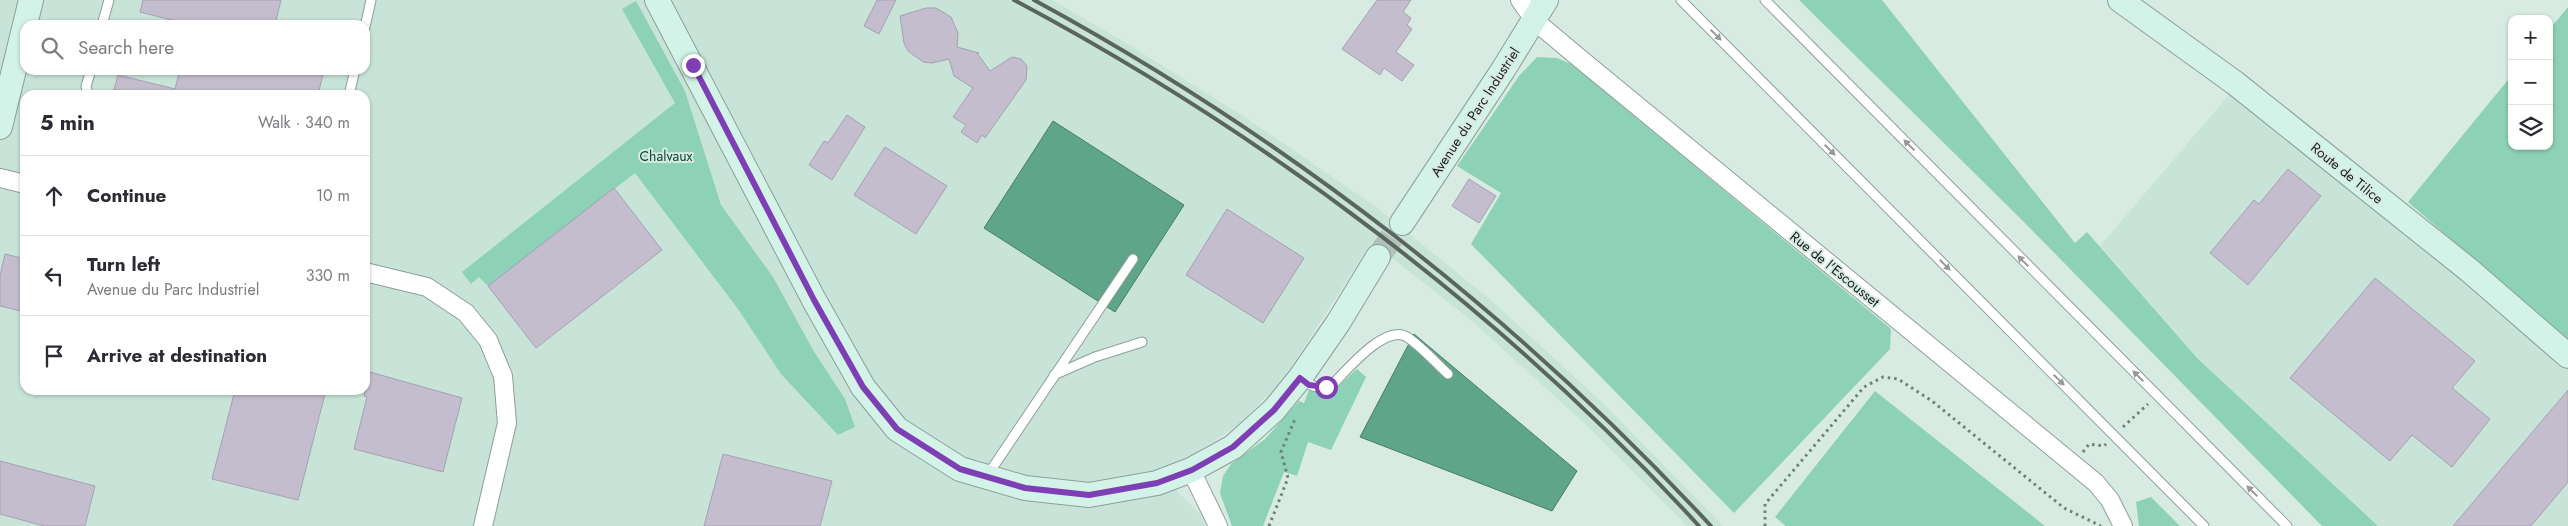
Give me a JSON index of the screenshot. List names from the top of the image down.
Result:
{
  "streets": {
    "street": ["Avenue du Parc Industriel", "Route de Tilice", "Rue de l'Escousset"]
  },
  "crossings": [
    ["Avenue du Parc Industriel", "Rue de l'Escousset"]
  ],
  "parks": ["Chalvaux"],
  "page": {
    "map_buttons": ["+", "−"],
    "search": "Search here",
    "heading": ["5 min", "Walk · 340 m"],
    "list": [
      ["Continue", "10 m"],
      ["Turn left", "Avenue du Parc Industriel", "330 m"],
      "Arrive at destination"
    ]
  }
}
